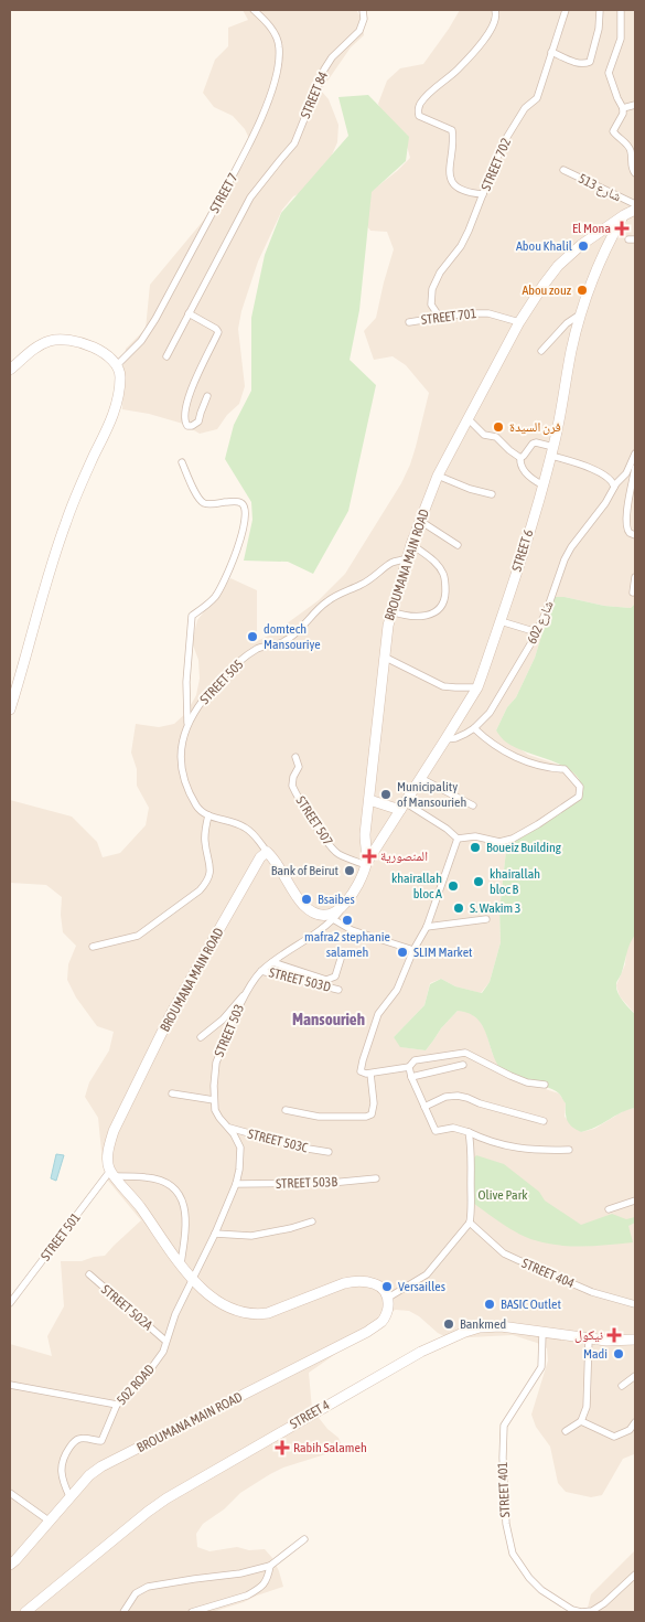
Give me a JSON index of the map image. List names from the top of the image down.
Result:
{
  "streets": {
    "street": [
      "STREET 84",
      "STREET 702",
      "شارع 513",
      "STREET 7",
      "STREET 701",
      "STREET 6",
      "BROUMANA MAIN ROAD",
      "شارع 602",
      "STREET 505",
      "STREET 507",
      "STREET 503D",
      "STREET 503",
      "STREET 503C",
      "STREET 503B",
      "STREET 501",
      "STREET 404",
      "STREET 502A",
      "502 ROAD",
      "STREET 4",
      "STREET 401"
    ]
  },
  "crossings": [
    ["STREET 702", "STREET 701"],
    ["STREET 701", "BROUMANA MAIN ROAD"],
    ["STREET 6", "BROUMANA MAIN ROAD"],
    ["STREET 6", "شارع 602"],
    ["STREET 6", "STREET 507"],
    ["BROUMANA MAIN ROAD", "STREET 505"],
    ["BROUMANA MAIN ROAD", "STREET 507"],
    ["BROUMANA MAIN ROAD", "STREET 501"],
    ["BROUMANA MAIN ROAD", "502 ROAD"],
    ["STREET 503D", "STREET 503"],
    ["STREET 503", "STREET 503C"],
    ["STREET 503", "STREET 503B"],
    ["STREET 503", "502 ROAD"],
    ["STREET 502A", "502 ROAD"],
    ["STREET 4", "STREET 401"]
  ],
  "districts": ["Mansourieh"],
  "parks": ["Olive Park"],
  "places": {
    "health": [
      "El Mona",
      "المنصورية",
      "نيكول",
      "Rabih Salameh"
    ],
    "other": [
      "Abou Khalil",
      "Abou zouz",
      "فرن السيدة",
      "domtech Mansouriye",
      "Municipality of Mansourieh",
      "Boueiz Building",
      "Bank of Beirut",
      "khairallah bloc B",
      "khairallah bloc A",
      "Bsaibes",
      "S. Wakim 3",
      "mafra2 stephanie salameh",
      "SLIM Market",
      "Versailles",
      "BASIC Outlet",
      "Bankmed",
      "Madi"
    ]
  }
}
